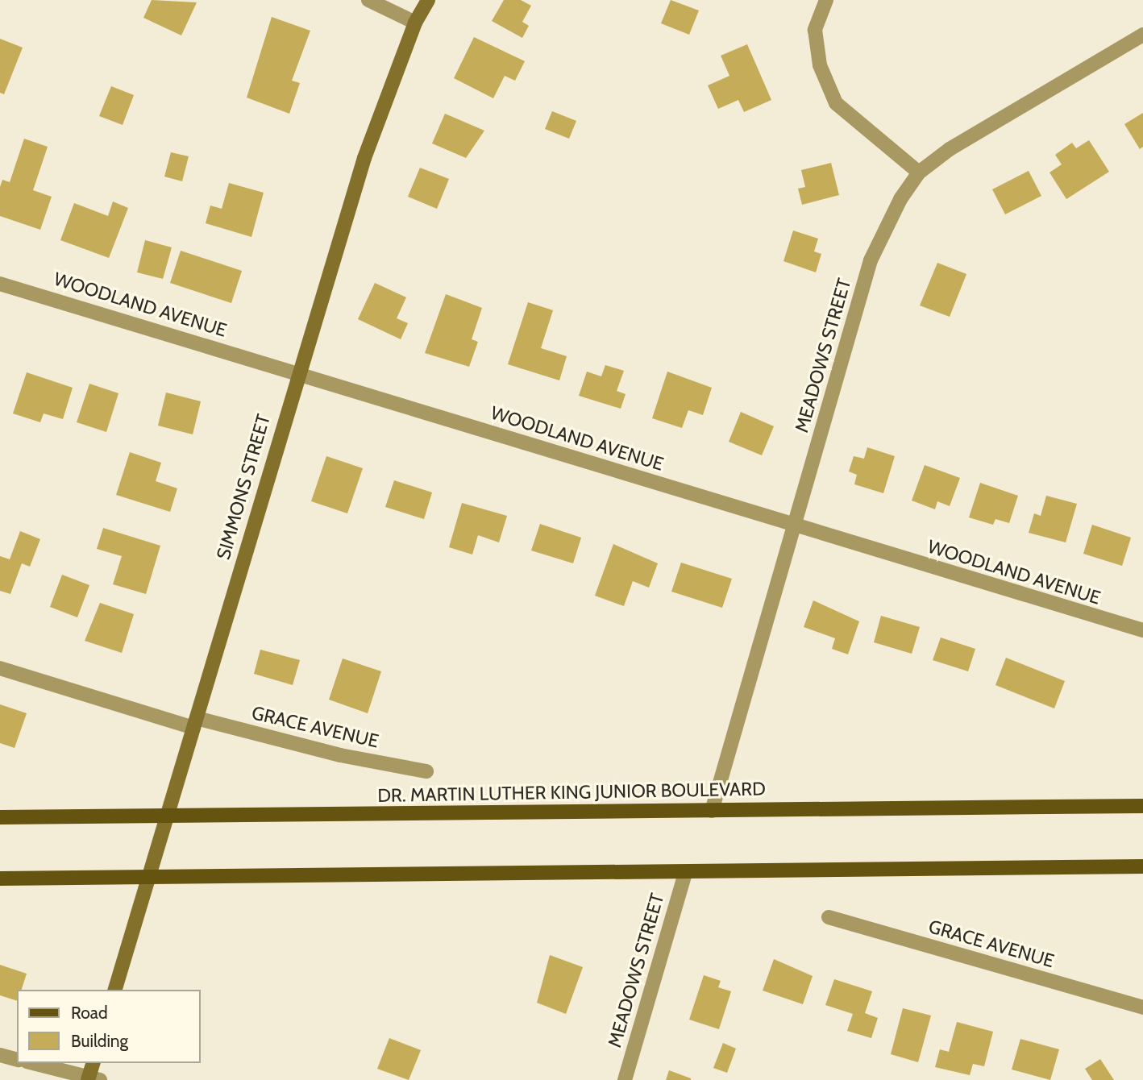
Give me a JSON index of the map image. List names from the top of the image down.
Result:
{
  "streets": {
    "main road": ["DR. MARTIN LUTHER KING JUNIOR BOULEVARD"],
    "street": [
      "WOODLAND AVENUE",
      "MEADOWS STREET",
      "SIMMONS STREET",
      "GRACE AVENUE"
    ]
  },
  "crossings": [
    ["WOODLAND AVENUE", "MEADOWS STREET"],
    ["WOODLAND AVENUE", "SIMMONS STREET"],
    ["MEADOWS STREET", "DR. MARTIN LUTHER KING JUNIOR BOULEVARD"],
    ["SIMMONS STREET", "GRACE AVENUE"],
    ["SIMMONS STREET", "DR. MARTIN LUTHER KING JUNIOR BOULEVARD"]
  ],
  "legend": ["Road", "Building"]
}
